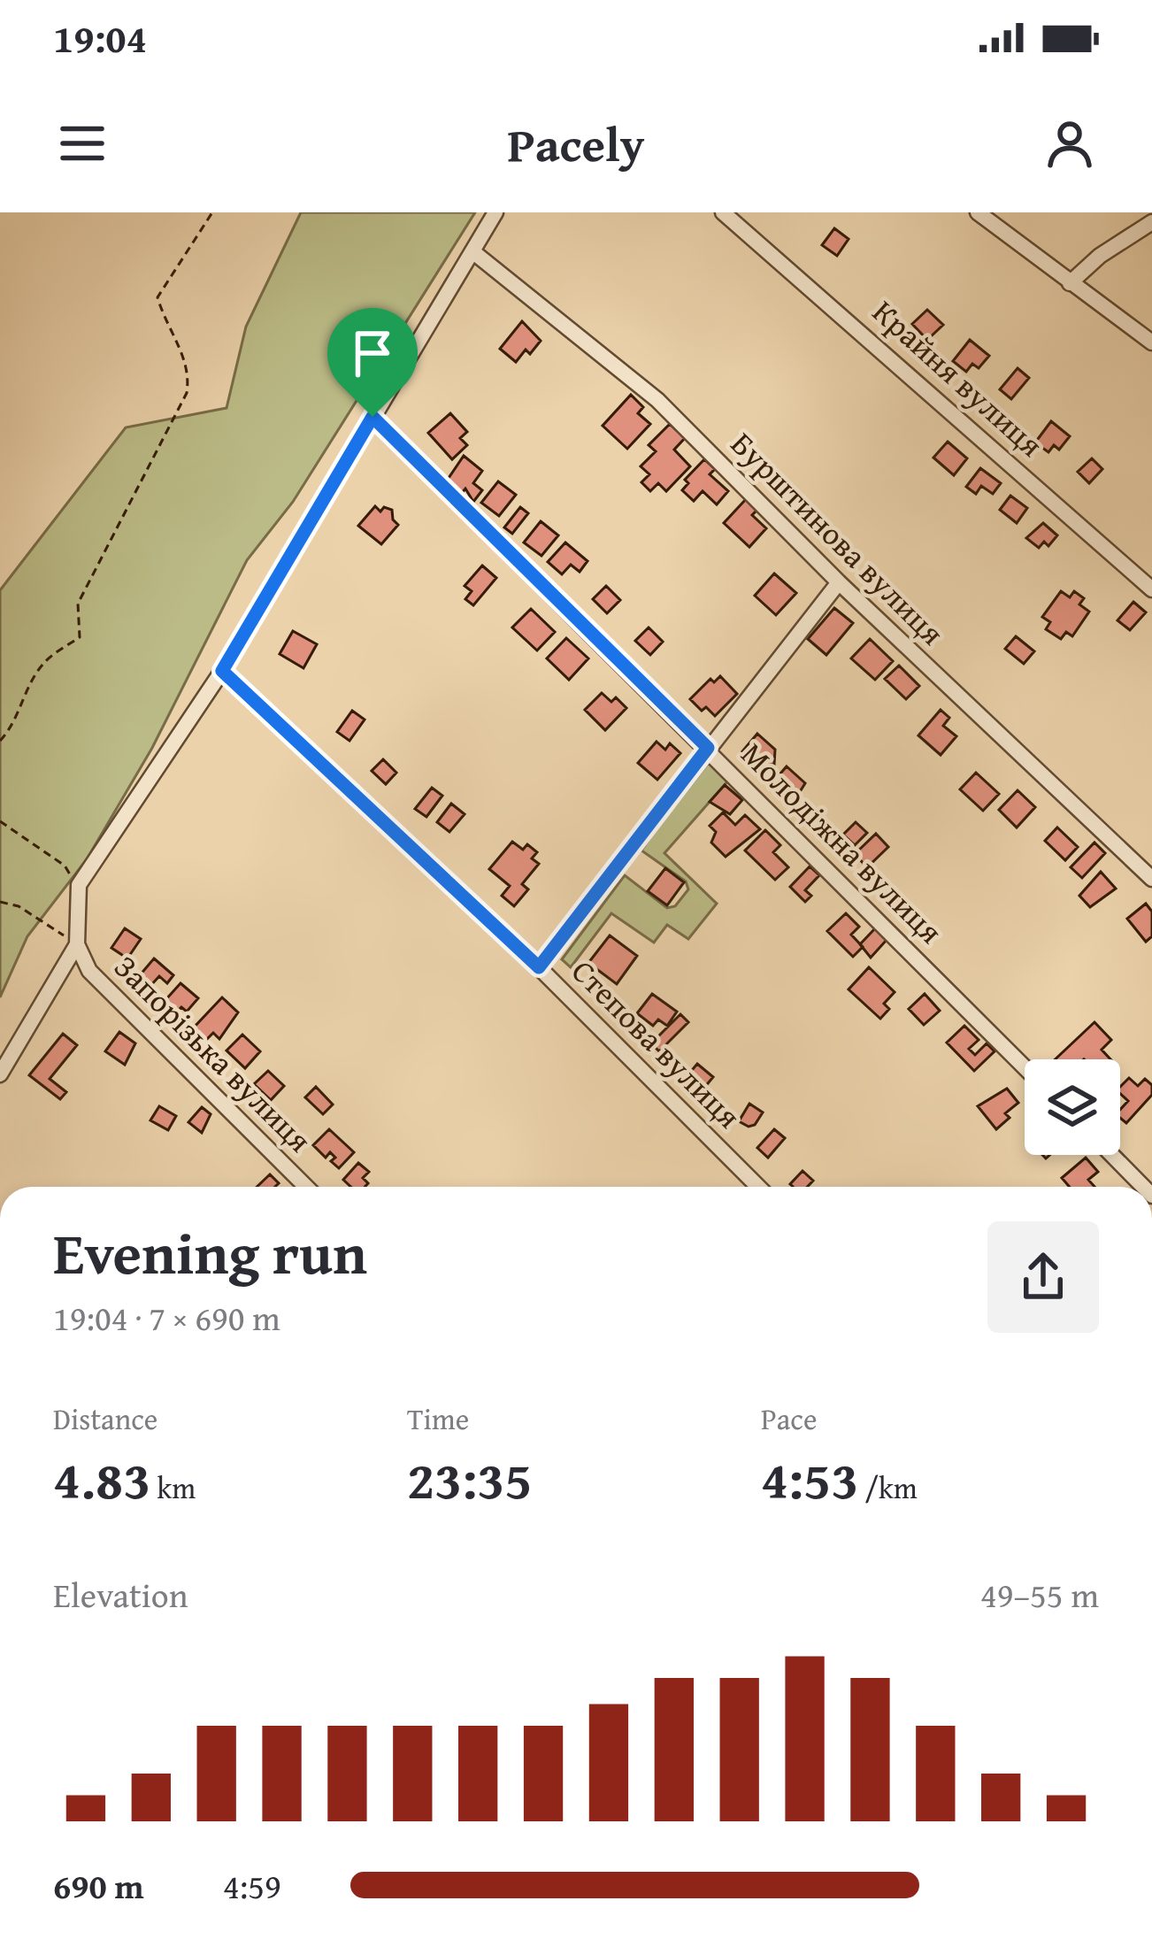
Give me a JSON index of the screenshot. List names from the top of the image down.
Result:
{
  "streets": {
    "street": [
      "Крайня вулиця",
      "Бурштинова вулиця",
      "Молодіжна вулиця",
      "Степова вулиця",
      "Запорізька вулиця"
    ]
  },
  "page": {
    "status": "19:04",
    "header": "Pacely",
    "heading": ["Evening run", "19:04 · 7 × 690 m"],
    "stats": [
      ["Distance", "4.83 km"],
      ["Time", "23:35"],
      ["Pace", "4:53 /km"]
    ],
    "chart": ["Elevation", "49–55 m"],
    "list": [
      {
        "name": "690 m",
        "note": "4:59"
      }
    ]
  }
}
